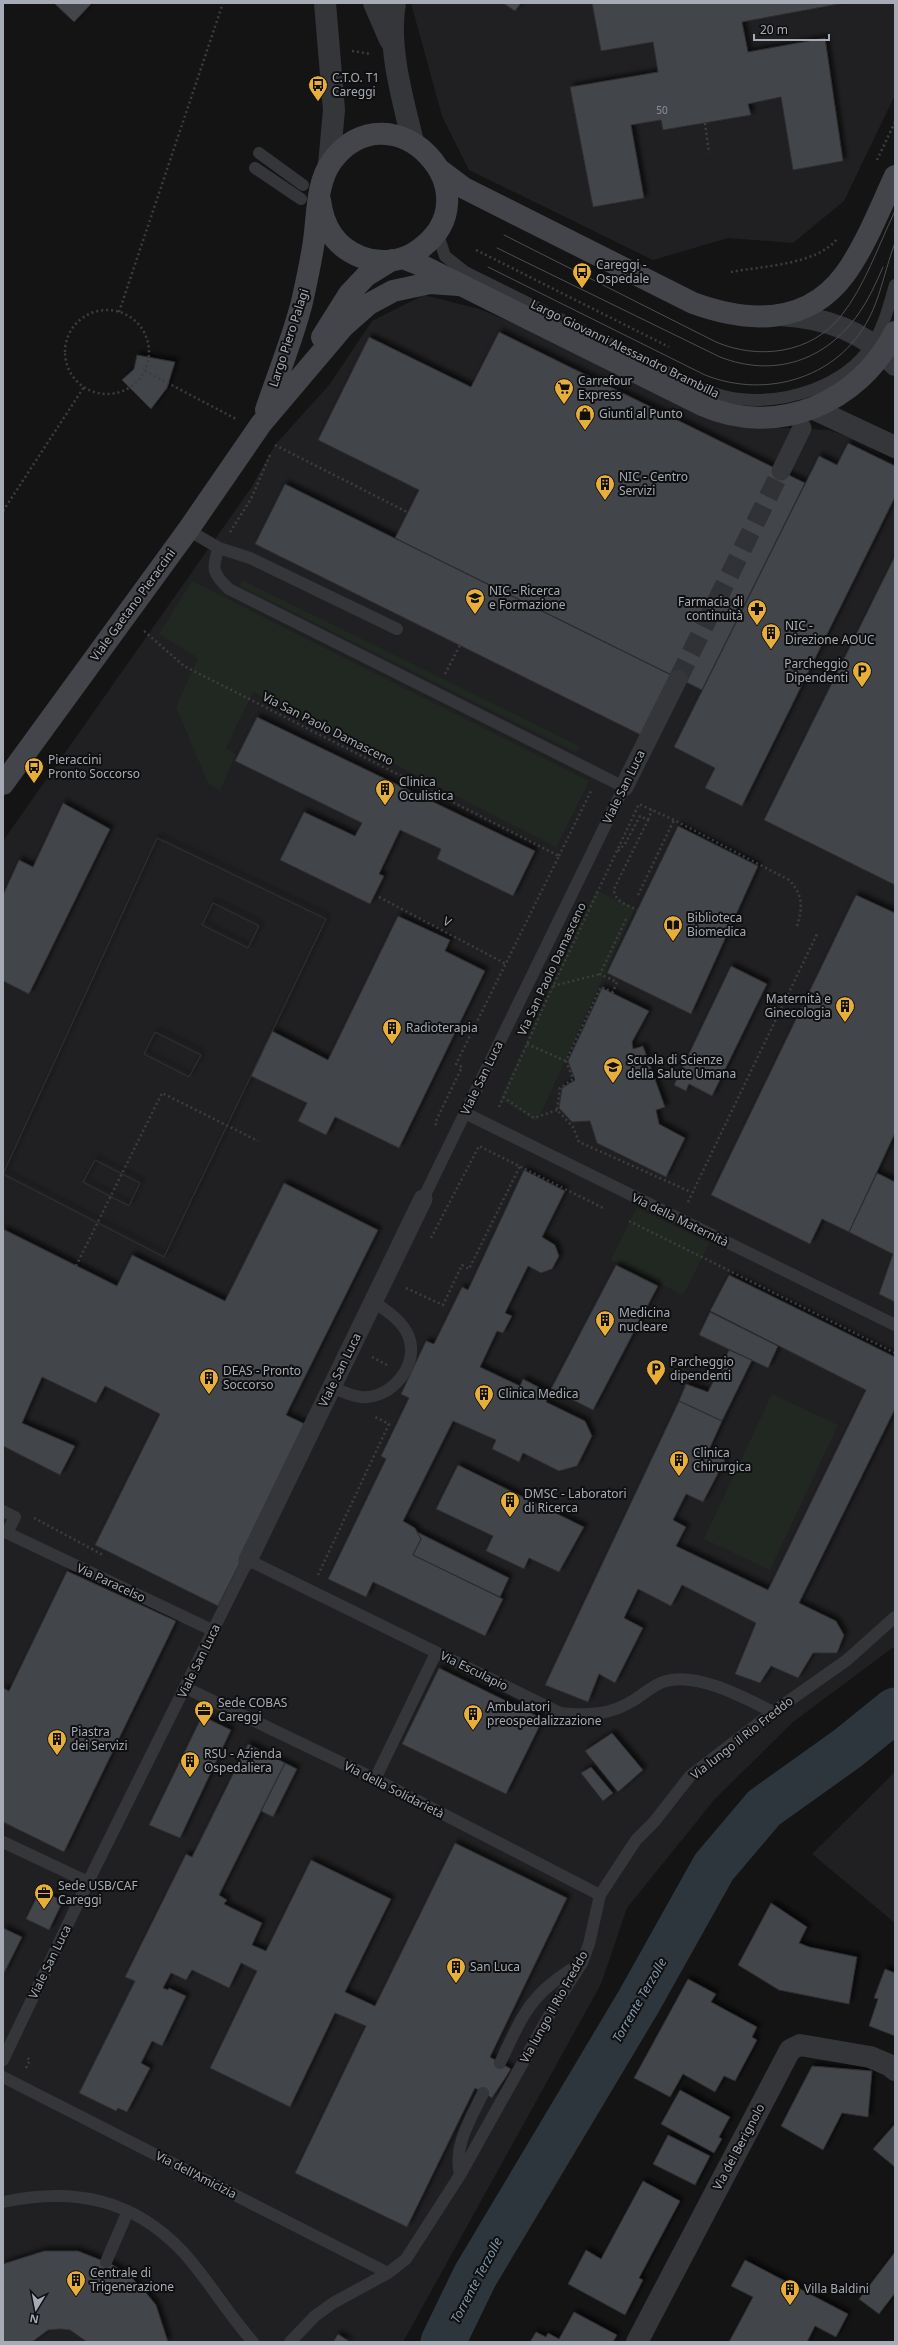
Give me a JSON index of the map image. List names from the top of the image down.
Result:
{
  "streets": {
    "main road": ["Largo Piero Palagi", "Largo Giovanni Alessandro Brambilla", "Viale Gaetano Pieraccini"],
    "street": ["Viale San Luca", "Via del Berignolo"],
    "lane": [
      "Via della Maternità",
      "Via Paracelso",
      "Via Esculapio",
      "Via lungo il Rio Freddo",
      "Via della Solidarietà",
      "Via dell'Amicizia"
    ],
    "path": ["Via San Paolo Damasceno", "V"]
  },
  "crossings": [
    ["Largo Piero Palagi", "Largo Giovanni Alessandro Brambilla"],
    ["Largo Piero Palagi", "Viale Gaetano Pieraccini"],
    ["Viale Gaetano Pieraccini", "Via San Paolo Damasceno"],
    ["Viale San Luca", "Via della Maternità"],
    ["Viale San Luca", "Via Paracelso"],
    ["Viale San Luca", "Via Esculapio"],
    ["Viale San Luca", "Via della Solidarietà"],
    ["Via Esculapio", "Via lungo il Rio Freddo"],
    ["Via lungo il Rio Freddo", "Via della Solidarietà"],
    ["Via lungo il Rio Freddo", "Via dell'Amicizia"]
  ],
  "water": ["Torrente Terzolle"],
  "places": {
    "bus stop": ["C.T.O. T1 Careggi", "Careggi - Ospedale", "Pieraccini Pronto Soccorso"],
    "supermarket": ["Carrefour Express"],
    "shop": ["Giunti al Punto"],
    "building": [
      "NIC - Centro Servizi",
      "NIC - Direzione AOUC",
      "Clinica Oculistica",
      "Maternità e Ginecologia",
      "Radioterapia",
      "Medicina nucleare",
      "DEAS - Pronto Soccorso",
      "Clinica Medica",
      "Clinica Chirurgica",
      "DMSC - Laboratori di Ricerca",
      "Ambulatori preospedalizzazione",
      "Piastra dei Servizi",
      "RSU - Azienda Ospedaliera",
      "San Luca",
      "Centrale di Trigenerazione",
      "Villa Baldini"
    ],
    "school or university": ["NIC - Ricerca e Formazione", "Scuola di Scienze della Salute Umana"],
    "pharmacy": ["Farmacia di continuità"],
    "parking": ["Parcheggio Dipendenti", "Parcheggio dipendenti"],
    "library": ["Biblioteca Biomedica"],
    "office": ["Sede COBAS Careggi", "Sede USB/CAF Careggi"]
  },
  "house_numbers": ["50"],
  "scale_bar": "20 m",
  "north": "bottom"
}
